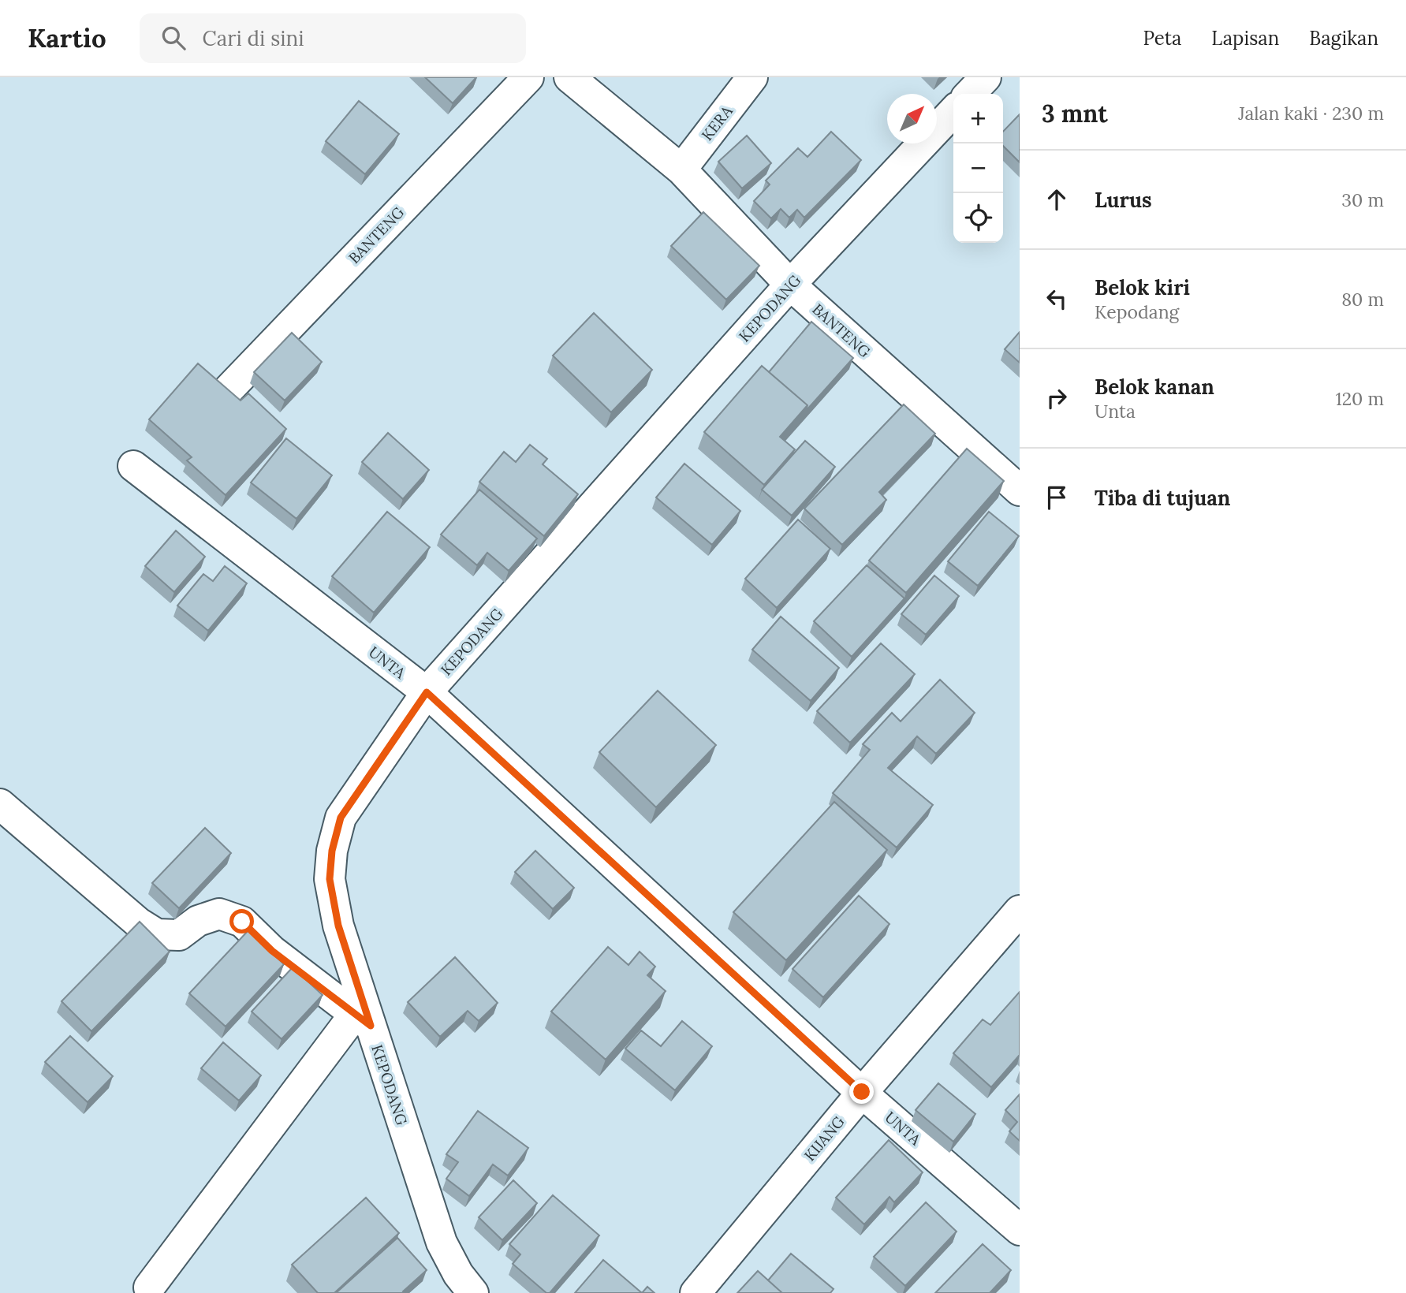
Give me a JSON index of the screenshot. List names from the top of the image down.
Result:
{
  "streets": {
    "street": [
      "KERA",
      "BANTENG",
      "KEPODANG",
      "UNTA",
      "KIJANG"
    ]
  },
  "crossings": [
    ["KERA", "BANTENG"],
    ["BANTENG", "KEPODANG"],
    ["KEPODANG", "UNTA"],
    ["UNTA", "KIJANG"]
  ],
  "north": "top right",
  "page": {
    "header": "Kartio",
    "search": "Cari di sini",
    "nav": ["Peta", "Lapisan", "Bagikan"],
    "heading": ["3 mnt", "Jalan kaki · 230 m"],
    "map_buttons": ["+", "−"],
    "list": [
      ["Lurus", "30 m"],
      ["Belok kiri", "Kepodang", "80 m"],
      ["Belok kanan", "Unta", "120 m"],
      "Tiba di tujuan"
    ]
  }
}
